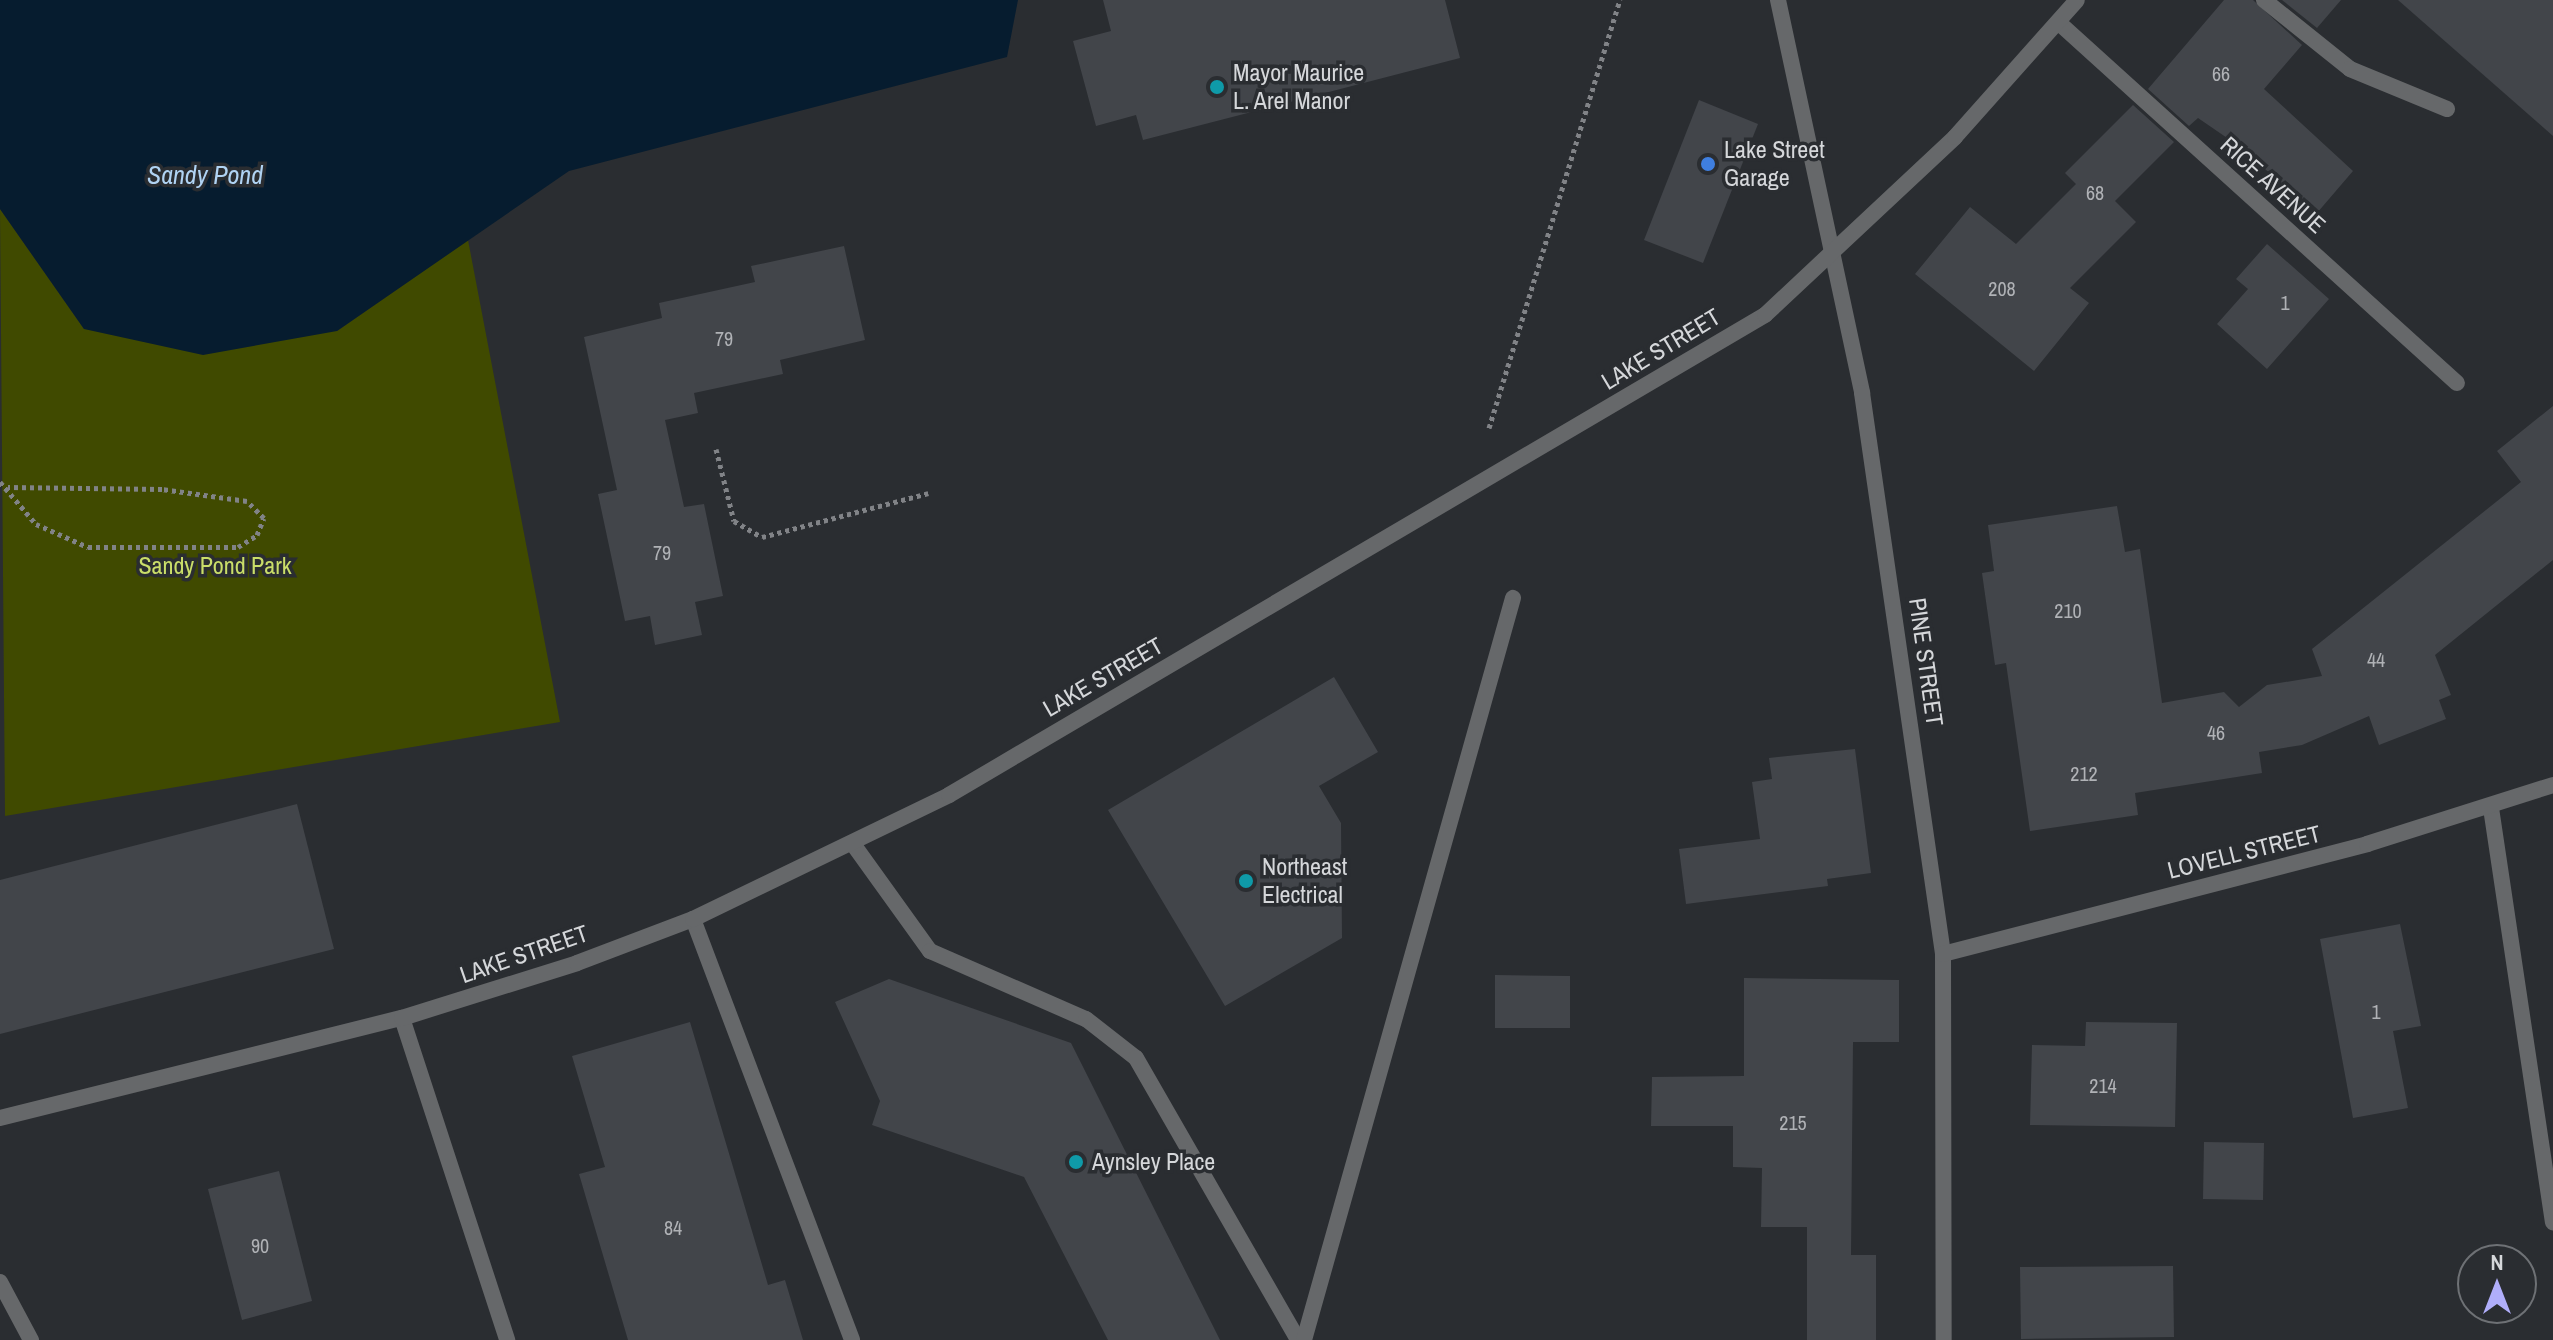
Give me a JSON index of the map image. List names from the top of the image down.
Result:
{
  "streets": {
    "street": [
      "RICE AVENUE",
      "LAKE STREET",
      "PINE STREET",
      "LOVELL STREET"
    ]
  },
  "crossings": [
    ["RICE AVENUE", "LAKE STREET"],
    ["LAKE STREET", "PINE STREET"],
    ["PINE STREET", "LOVELL STREET"]
  ],
  "water": ["Sandy Pond"],
  "parks": ["Sandy Pond Park"],
  "places": [
    "Mayor Maurice L. Arel Manor",
    "Lake Street Garage",
    "Northeast Electrical",
    "Aynsley Place"
  ],
  "house_numbers": [
    "66",
    "68",
    "208",
    "1",
    "79",
    "79",
    "210",
    "44",
    "46",
    "212",
    "1",
    "214",
    "215",
    "84",
    "90"
  ],
  "north": "top"
}
